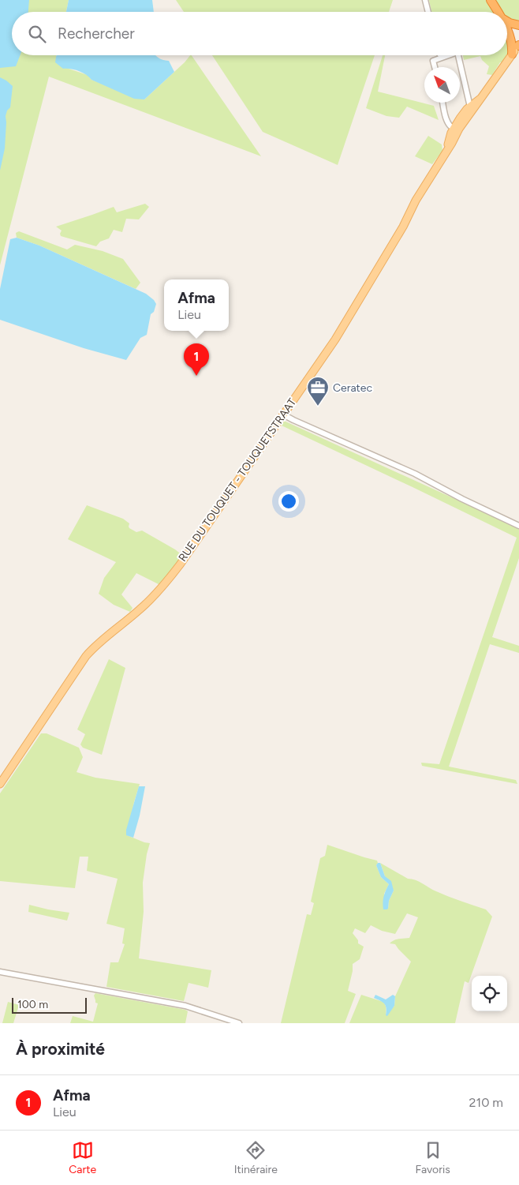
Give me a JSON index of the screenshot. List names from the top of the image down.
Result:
{
  "streets": {
    "main road": ["RUE DU TOUQUET - TOUQUETSTRAAT"]
  },
  "places": {
    "office": ["Ceratec"]
  },
  "scale_bar": "100 m",
  "north": "top left",
  "page": {
    "search": "Rechercher",
    "popup": ["Afma", "Lieu"],
    "pins": "1",
    "scale": "100 m",
    "heading": "À proximité",
    "list": [
      {
        "mark": "1",
        "name": "Afma",
        "note": "Lieu",
        "value": "210 m"
      }
    ],
    "nav": ["Carte", "Itinéraire", "Favoris"]
  }
}
